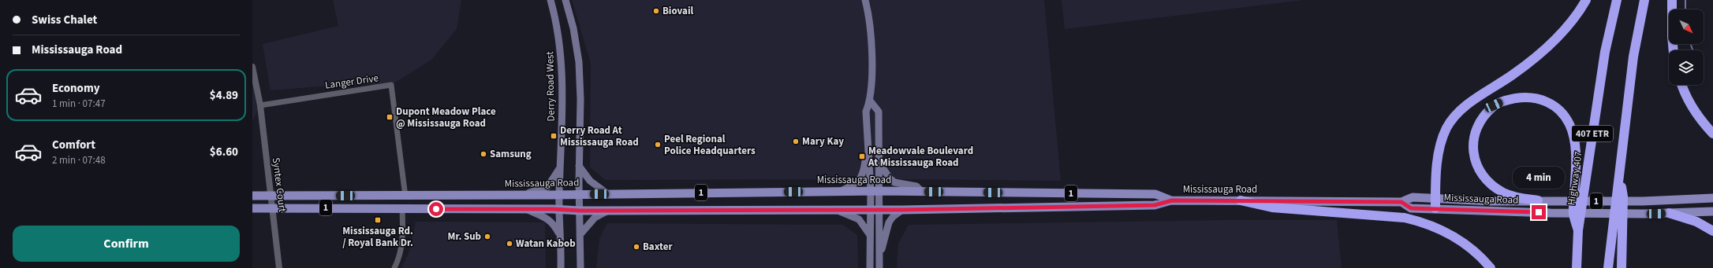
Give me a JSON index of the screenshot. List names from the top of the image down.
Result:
{
  "streets": {
    "highway": ["407 ETR", "Highway 407"],
    "main road": ["Derry Road West", "Mississauga Road", "1"],
    "street": ["Langer Drive", "Syntex Court"]
  },
  "crossings": [
    ["Langer Drive", "Mississauga Road"],
    ["Langer Drive", "Syntex Court"],
    ["Derry Road West", "Mississauga Road"]
  ],
  "places": {
    "other": [
      "Biovail",
      "Mary Kay",
      "Peel Regional Police Headquarters",
      "Samsung",
      "Mr. Sub",
      "Watan Kabob",
      "Baxter"
    ],
    "transit": [
      "Dupont Meadow Place @ Mississauga Road",
      "Derry Road At Mississauga Road",
      "Meadowvale Boulevard At Mississauga Road",
      "Mississauga Rd. / Royal Bank Dr."
    ]
  },
  "north": "bottom right",
  "page": {
    "banner": ["Swiss Chalet", "Mississauga Road"],
    "list": [
      {
        "name": "Economy",
        "note": "1 min · 07:47",
        "value": "$4.89"
      },
      {
        "name": "Comfort",
        "note": "2 min · 07:48",
        "value": "$6.60"
      }
    ],
    "bubble": "4 min",
    "buttons": "Confirm"
  }
}
